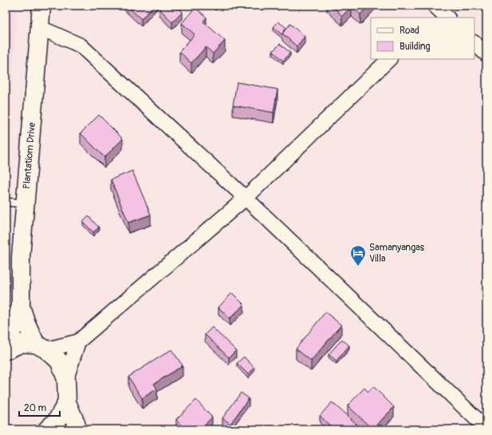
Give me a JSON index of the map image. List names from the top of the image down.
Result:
{
  "streets": {
    "street": ["Plantatiom Drive"]
  },
  "places": {
    "hotel": ["Samanyangas Villa"]
  },
  "legend": ["Road", "Building"],
  "scale_bar": "20 m"
}
